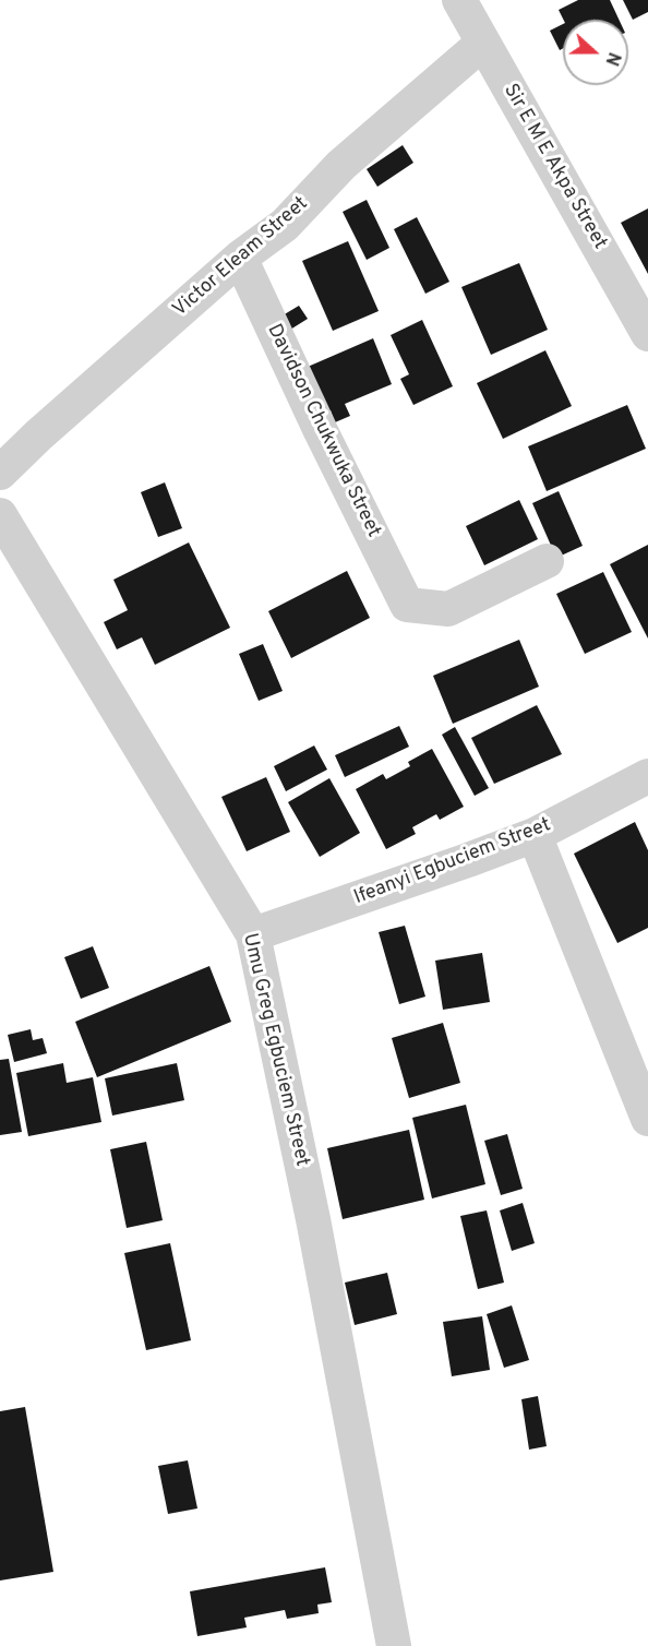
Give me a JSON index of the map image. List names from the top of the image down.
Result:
{
  "streets": {
    "street": [
      "Sir E M E Akpa Street",
      "Victor Eleam Street",
      "Davidson Chukwuka Street",
      "Ifeanyi Egbuciem Street",
      "Umu Greg Egbuciem Street"
    ]
  },
  "crossings": [
    ["Sir E M E Akpa Street", "Victor Eleam Street"],
    ["Victor Eleam Street", "Davidson Chukwuka Street"],
    ["Ifeanyi Egbuciem Street", "Umu Greg Egbuciem Street"]
  ],
  "north": "right"
}
